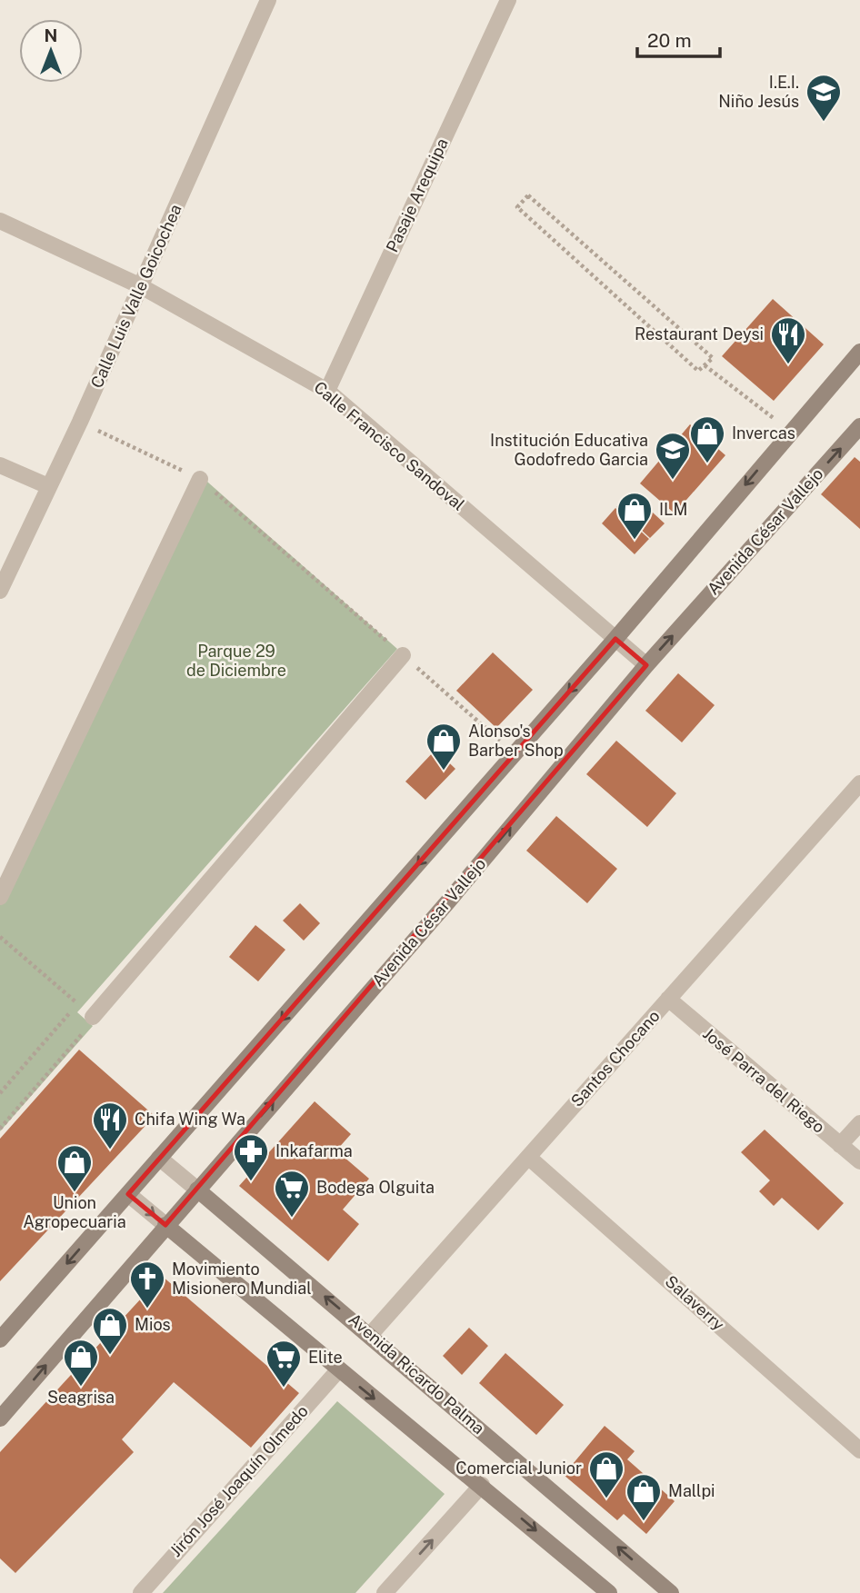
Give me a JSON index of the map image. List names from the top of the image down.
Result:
{
  "streets": {
    "main road": ["Avenida César Vallejo", "Avenida Ricardo Palma"],
    "street": [
      "Pasaje Arequipa",
      "Calle Luis Valle Goicochea",
      "Calle Francisco Sandoval",
      "Santos Chocano",
      "José Parra del Riego",
      "Salaverry",
      "Jirón José Joaquín Olmedo"
    ]
  },
  "crossings": [
    ["Pasaje Arequipa", "Calle Francisco Sandoval"],
    ["Calle Luis Valle Goicochea", "Calle Francisco Sandoval"],
    ["Calle Francisco Sandoval", "Avenida César Vallejo"],
    ["Avenida César Vallejo", "Avenida Ricardo Palma"],
    ["Santos Chocano", "José Parra del Riego"],
    ["Santos Chocano", "Salaverry"],
    ["Santos Chocano", "Avenida Ricardo Palma"]
  ],
  "one_way": ["Avenida Ricardo Palma"],
  "parks": ["Parque 29 de Diciembre"],
  "places": {
    "school or university": ["I.E.I. Niño Jesús", "Institución Educativa Godofredo Garcia"],
    "restaurant": ["Restaurant Deysi", "Chifa Wing Wa"],
    "shop": [
      "Invercas",
      "ILM",
      "Alonso's Barber Shop",
      "Union Agropecuaria",
      "Mios",
      "Seagrisa",
      "Comercial Junior",
      "Mallpi"
    ],
    "pharmacy": ["Inkafarma"],
    "supermarket": ["Bodega Olguita", "Elite"],
    "church": ["Movimiento Misionero Mundial"]
  },
  "scale_bar": "20 m",
  "north": "top"
}
